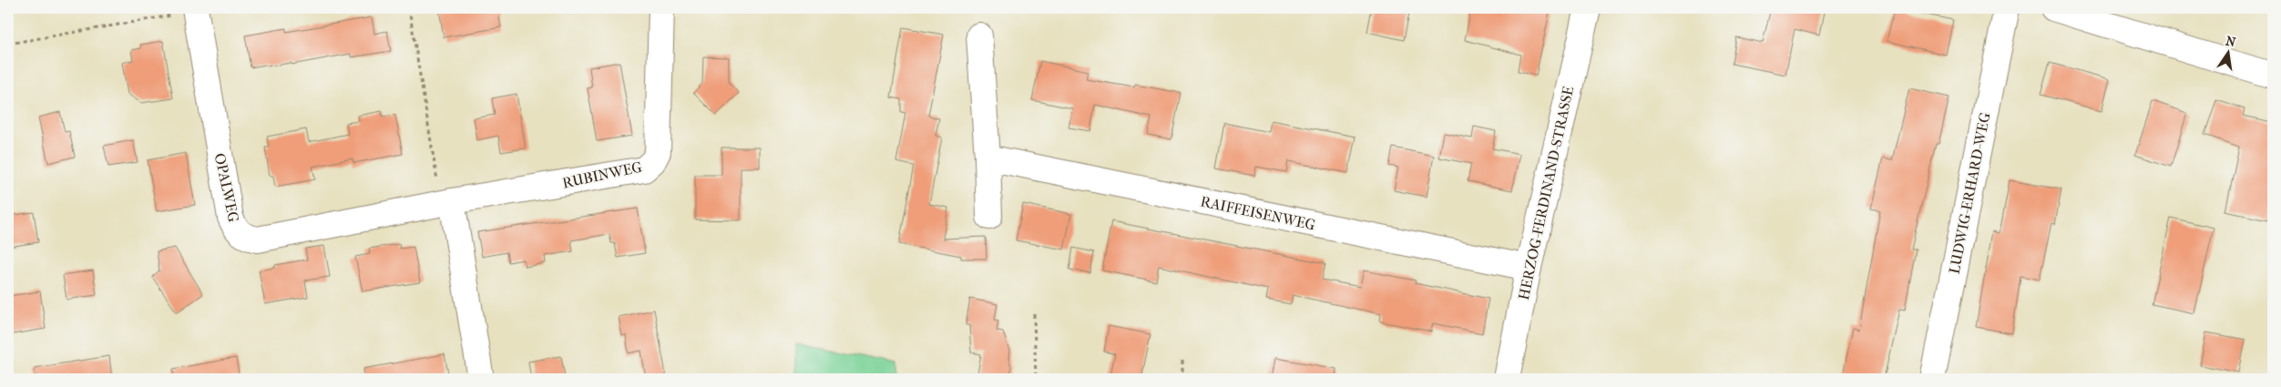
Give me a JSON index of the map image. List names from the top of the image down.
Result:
{
  "streets": {
    "street": [
      "RUBINWEG",
      "OPALWEG",
      "HERZOG-FERDINAND-STRASSE",
      "LUDWIG-ERHARD-WEG",
      "RAIFFEISENWEG"
    ]
  },
  "crossings": [
    ["RUBINWEG", "OPALWEG"],
    ["HERZOG-FERDINAND-STRASSE", "RAIFFEISENWEG"]
  ],
  "north": "top"
}
